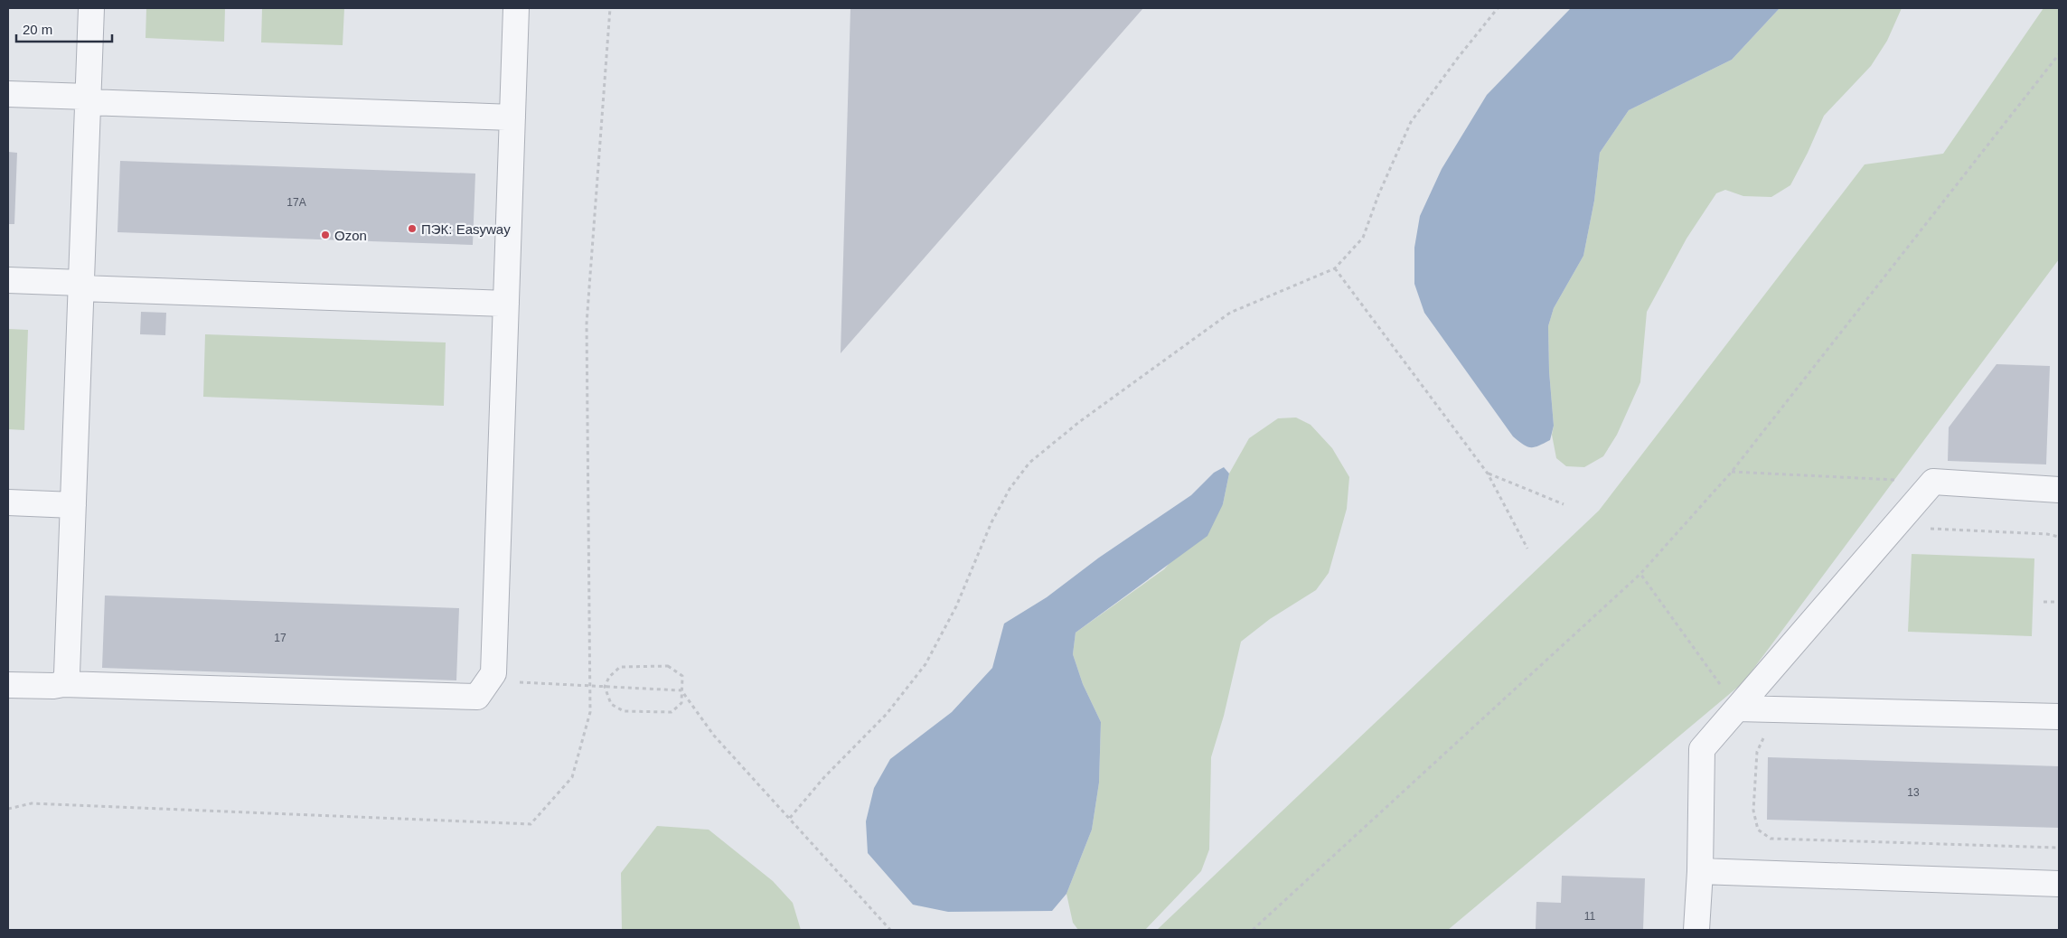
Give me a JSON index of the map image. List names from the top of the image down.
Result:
{
  "places": ["ПЭК: Easyway", "Ozon"],
  "house_numbers": [
    "17А",
    "17",
    "13",
    "11"
  ],
  "scale_bar": "20 m"
}
